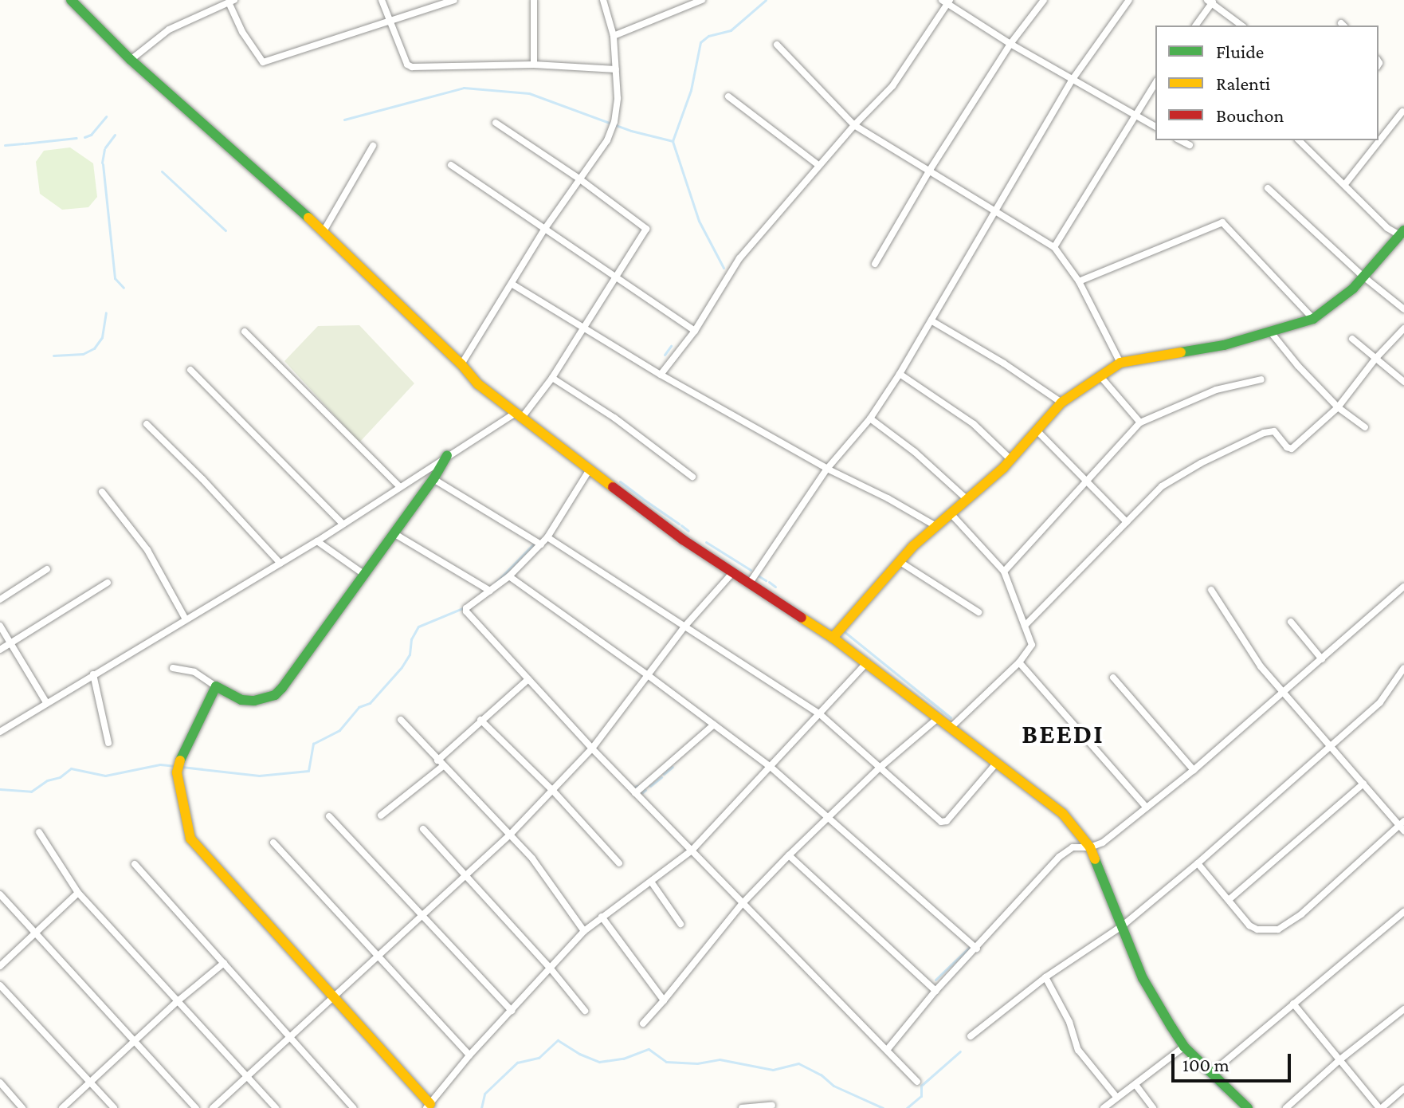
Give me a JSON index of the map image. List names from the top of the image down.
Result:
{
  "districts": ["BEEDI"],
  "legend": ["Fluide", "Ralenti", "Bouchon"],
  "scale_bar": "100 m"
}
